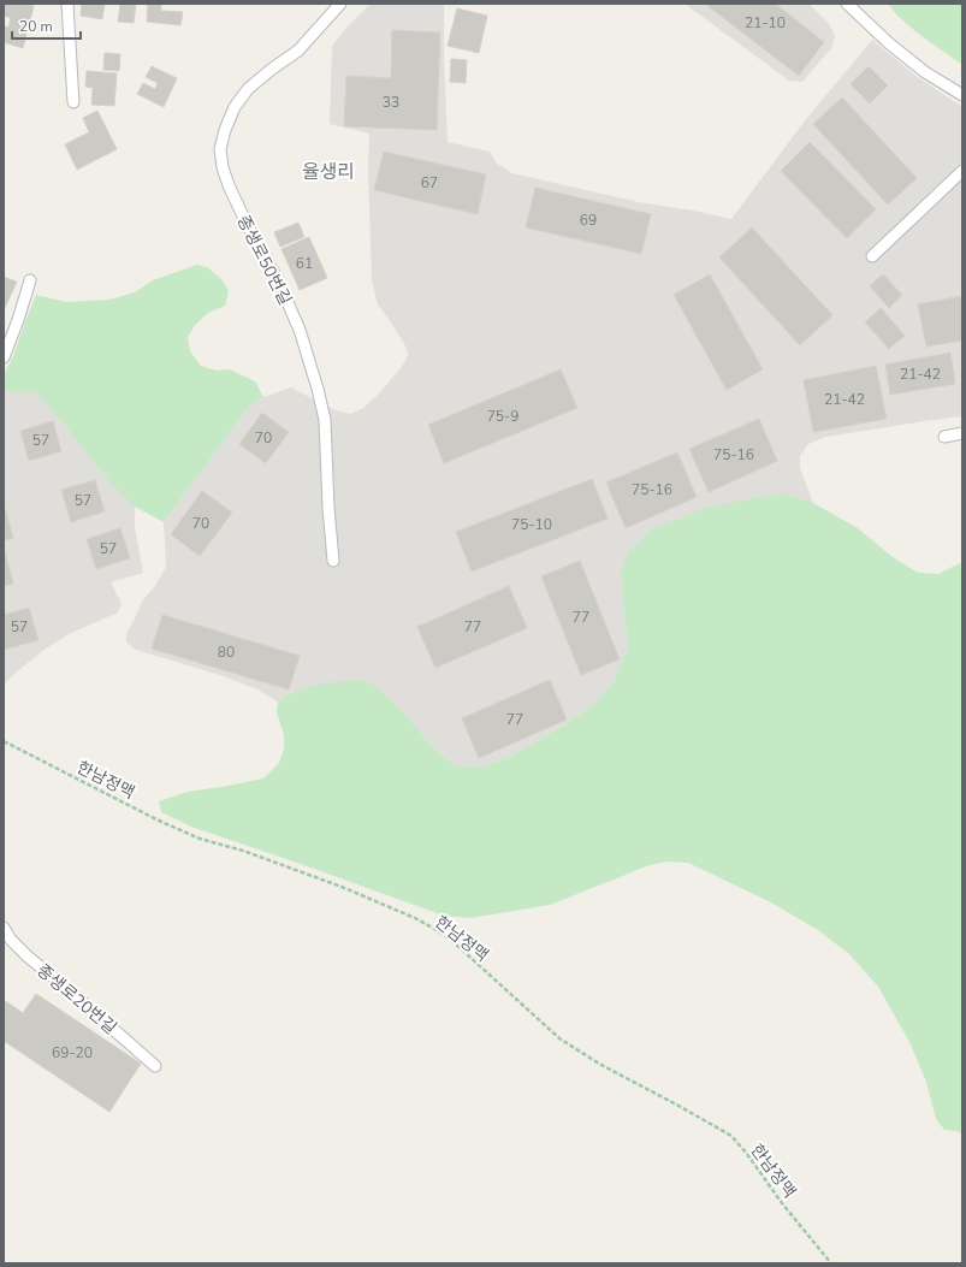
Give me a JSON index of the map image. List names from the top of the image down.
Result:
{
  "streets": {
    "lane": ["종생로50번길", "종생로20번길"],
    "path": ["한남정맥"]
  },
  "districts": ["율생리"],
  "house_numbers": [
    "21-10",
    "33",
    "67",
    "69",
    "61",
    "21-42",
    "21-42",
    "75-9",
    "70",
    "57",
    "75-16",
    "75-16",
    "57",
    "70",
    "75-10",
    "57",
    "77",
    "57",
    "77",
    "80",
    "77",
    "69-20"
  ],
  "scale_bar": "20 m"
}
